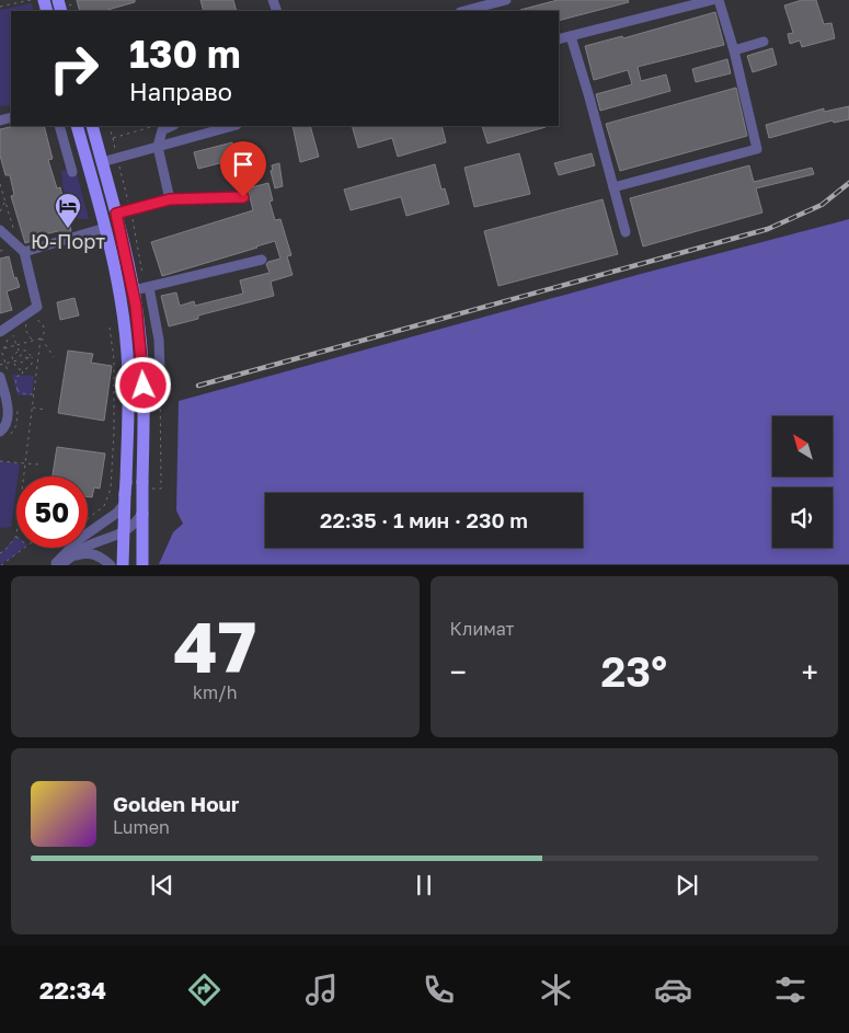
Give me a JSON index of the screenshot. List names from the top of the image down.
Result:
{
  "places": {
    "hotel": ["Ю-Порт"]
  },
  "north": "top left",
  "page": {
    "turn": ["130 m", "Направо"],
    "limit": "50",
    "trip": "22:35 · 1 мин · 230 m",
    "tile": [
      ["47", "km/h"],
      "Климат"
    ],
    "heat": ["−", "23°", "+"],
    "song": ["Golden Hour", "Lumen"],
    "tabs": "22:34"
  }
}
